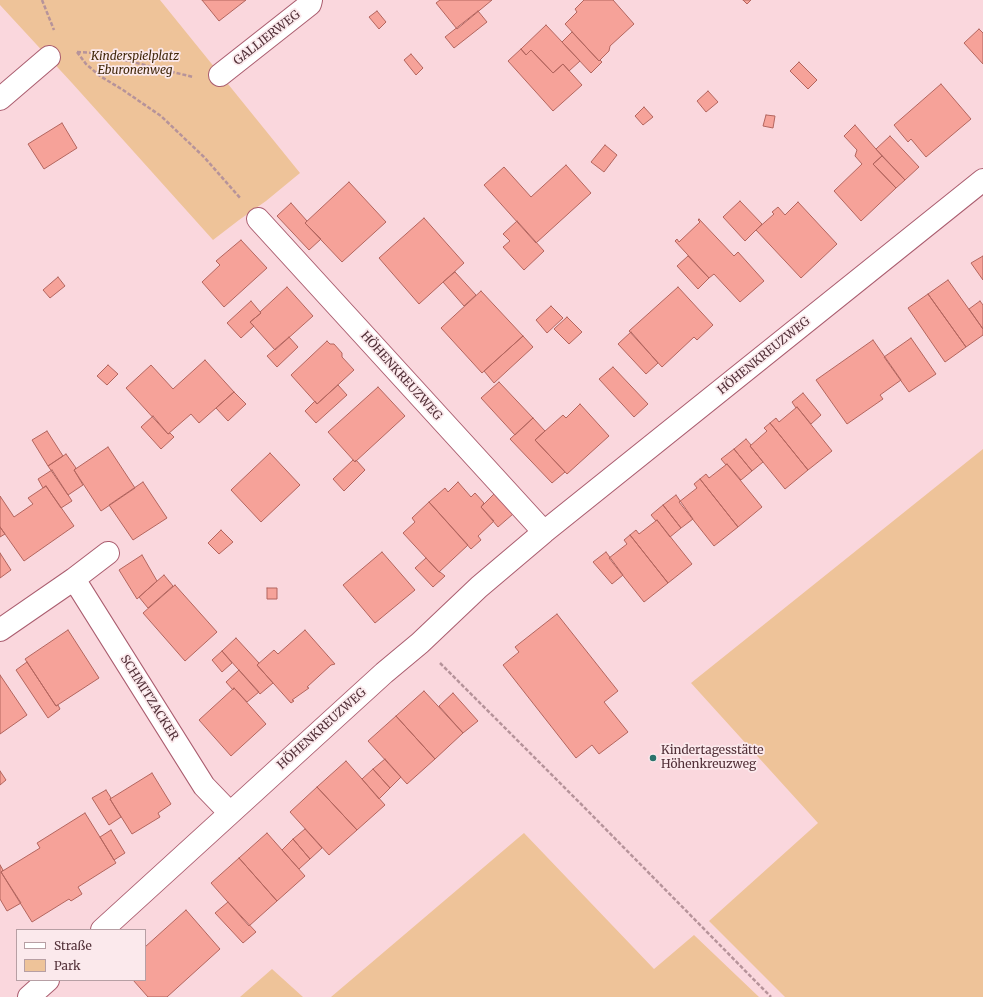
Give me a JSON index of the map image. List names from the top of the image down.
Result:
{
  "streets": {
    "street": ["GALLIERWEG", "HÖHENKREUZWEG", "SCHMITZACKER"]
  },
  "crossings": [
    ["HÖHENKREUZWEG", "SCHMITZACKER"]
  ],
  "parks": ["Kinderspielplatz Eburonenweg"],
  "places": ["Kindertagesstätte Höhenkreuzweg"],
  "legend": ["Straße", "Park"]
}
